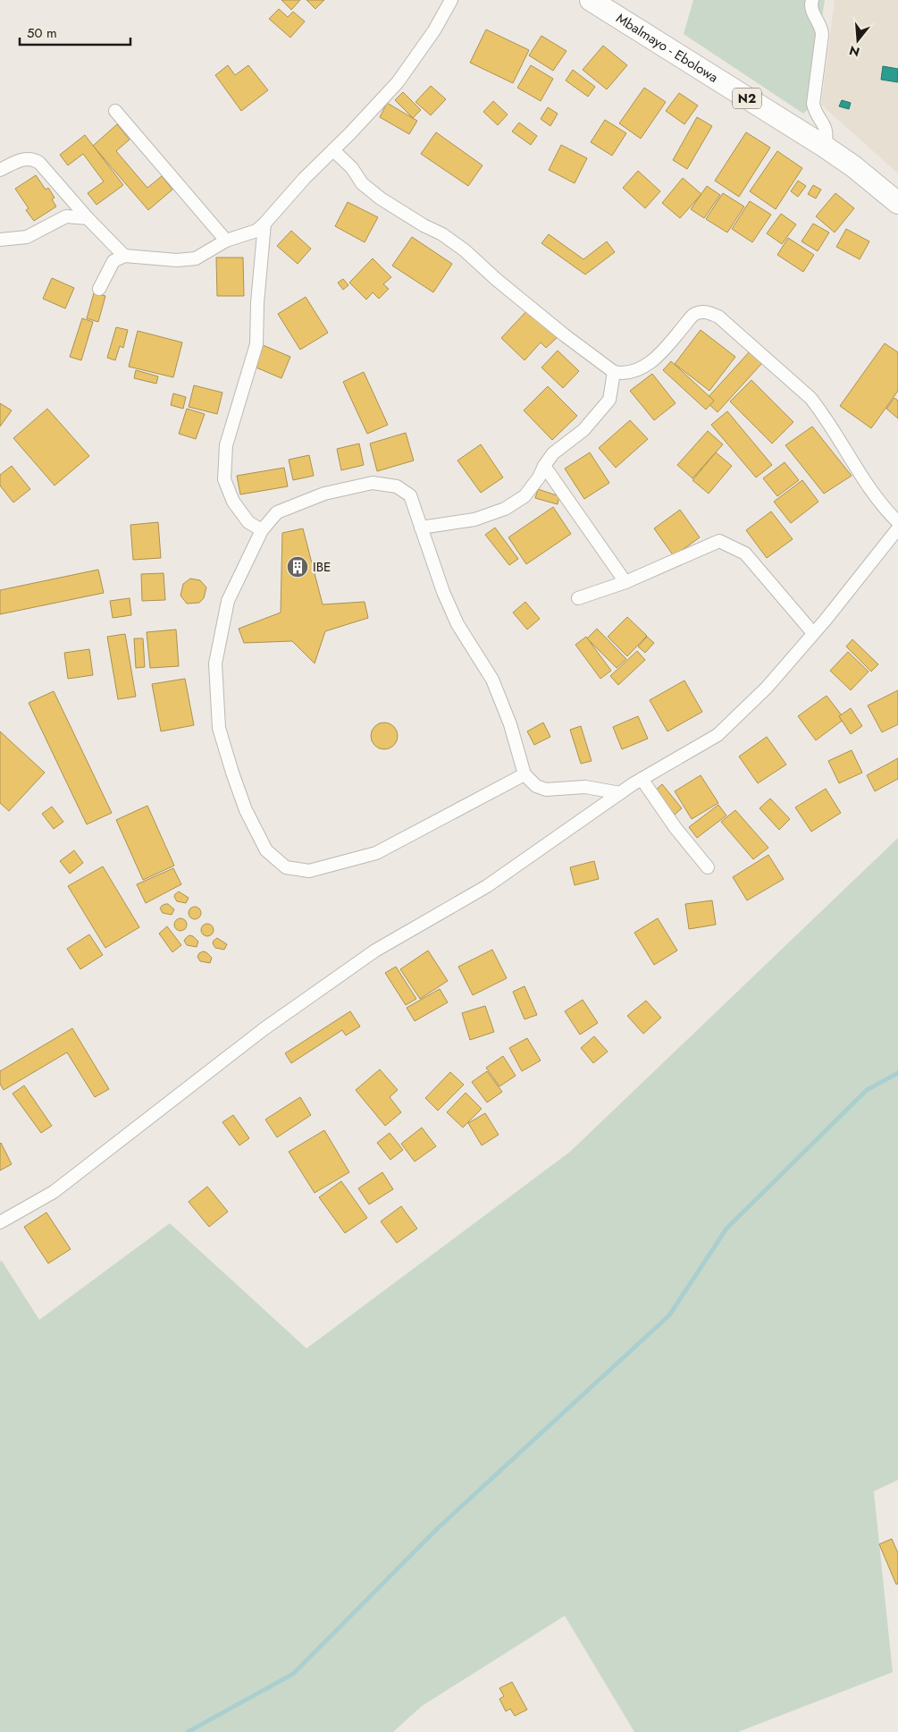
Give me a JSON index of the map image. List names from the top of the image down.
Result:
{
  "streets": {
    "highway": ["Mbalmayo - Ebolowa", "N2"]
  },
  "places": {
    "building": ["IBE"]
  },
  "scale_bar": "50 m",
  "north": "bottom"
}
